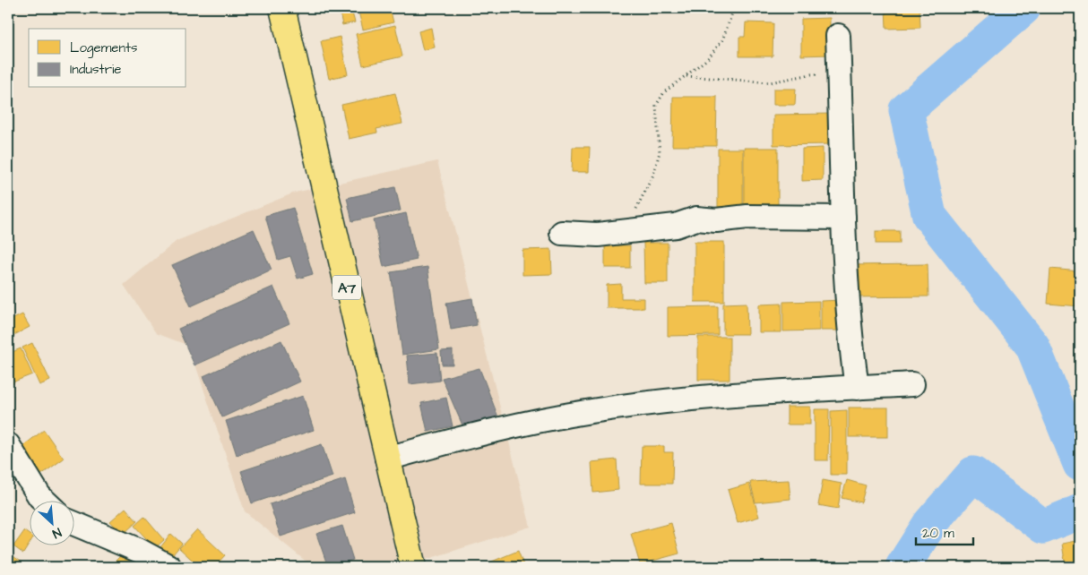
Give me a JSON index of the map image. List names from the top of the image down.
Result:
{
  "streets": {
    "main road": ["A7"]
  },
  "legend": ["Logements", "Industrie"],
  "scale_bar": "20 m",
  "north": "bottom right"
}
